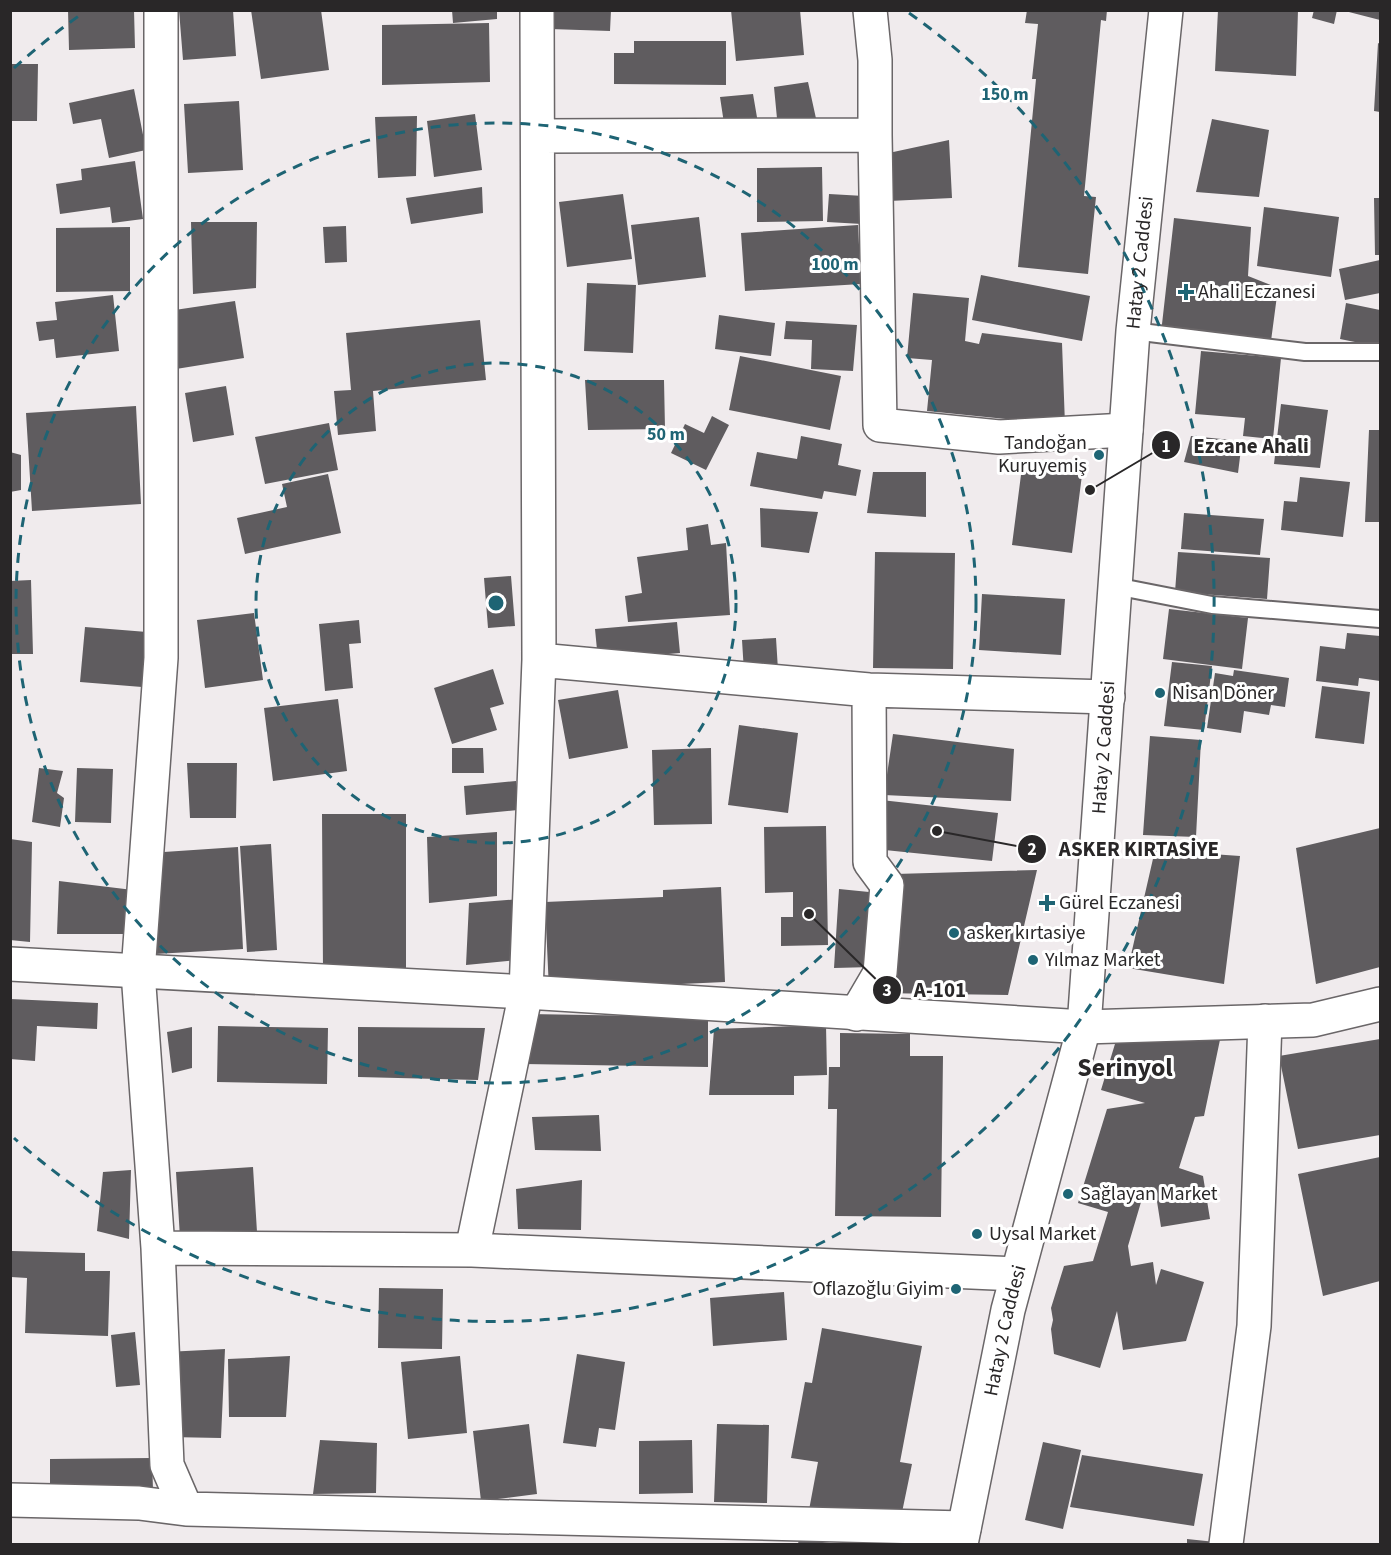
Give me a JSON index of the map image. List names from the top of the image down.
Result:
{
  "streets": {
    "street": ["Hatay 2 Caddesi"]
  },
  "districts": ["Serinyol"],
  "places": {
    "health": ["Ahali Eczanesi", "Gürel Eczanesi"],
    "other": [
      "Tandoğan Kuruyemiş",
      "Ezcane Ahali",
      "Nisan Döner",
      "ASKER KIRTASİYE",
      "A-101",
      "asker kırtasiye",
      "Yılmaz Market",
      "Sağlayan Market",
      "Uysal Market",
      "Oflazoğlu Giyim"
    ]
  },
  "rings": ["150 m", "100 m", "50 m"]
}
